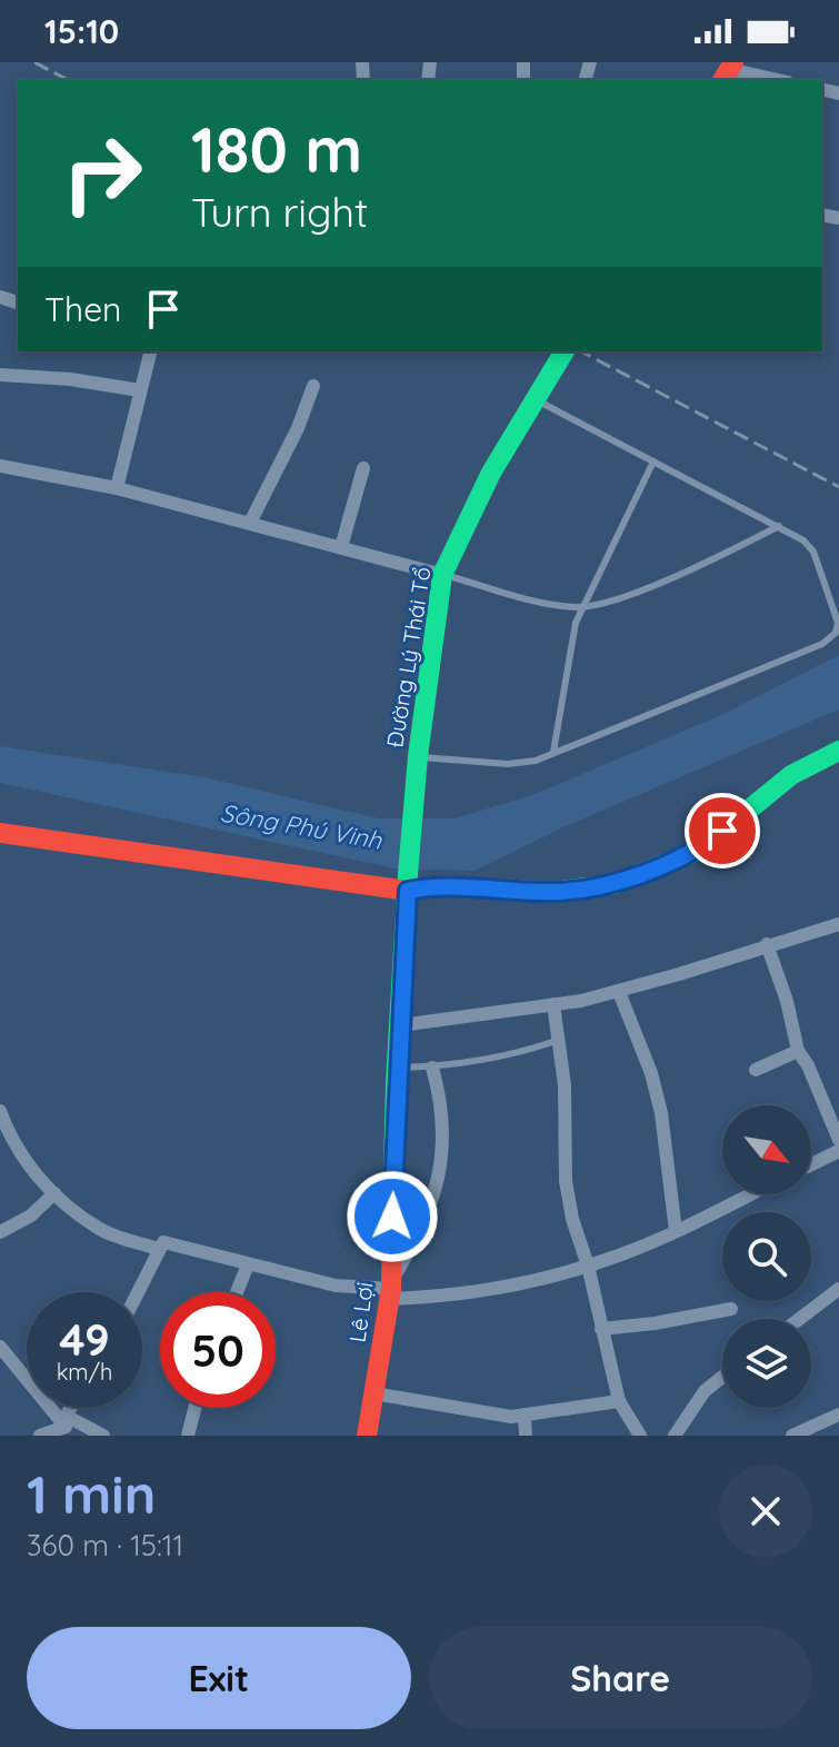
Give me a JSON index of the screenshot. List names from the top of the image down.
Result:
{
  "streets": {
    "main road": ["Đường Lý Thái Tổ", "Lê Lợi"]
  },
  "crossings": [
    ["Đường Lý Thái Tổ", "Lê Lợi"]
  ],
  "water": ["Sông Phú Vinh"],
  "north": "bottom right",
  "page": {
    "status": "15:10",
    "turn": ["180 m", "Turn right"],
    "then": "Then",
    "speed": "49 km/h",
    "limit": "50",
    "heading": ["1 min", "360 m · 15:11"],
    "buttons": ["Exit", "Share"]
  }
}
